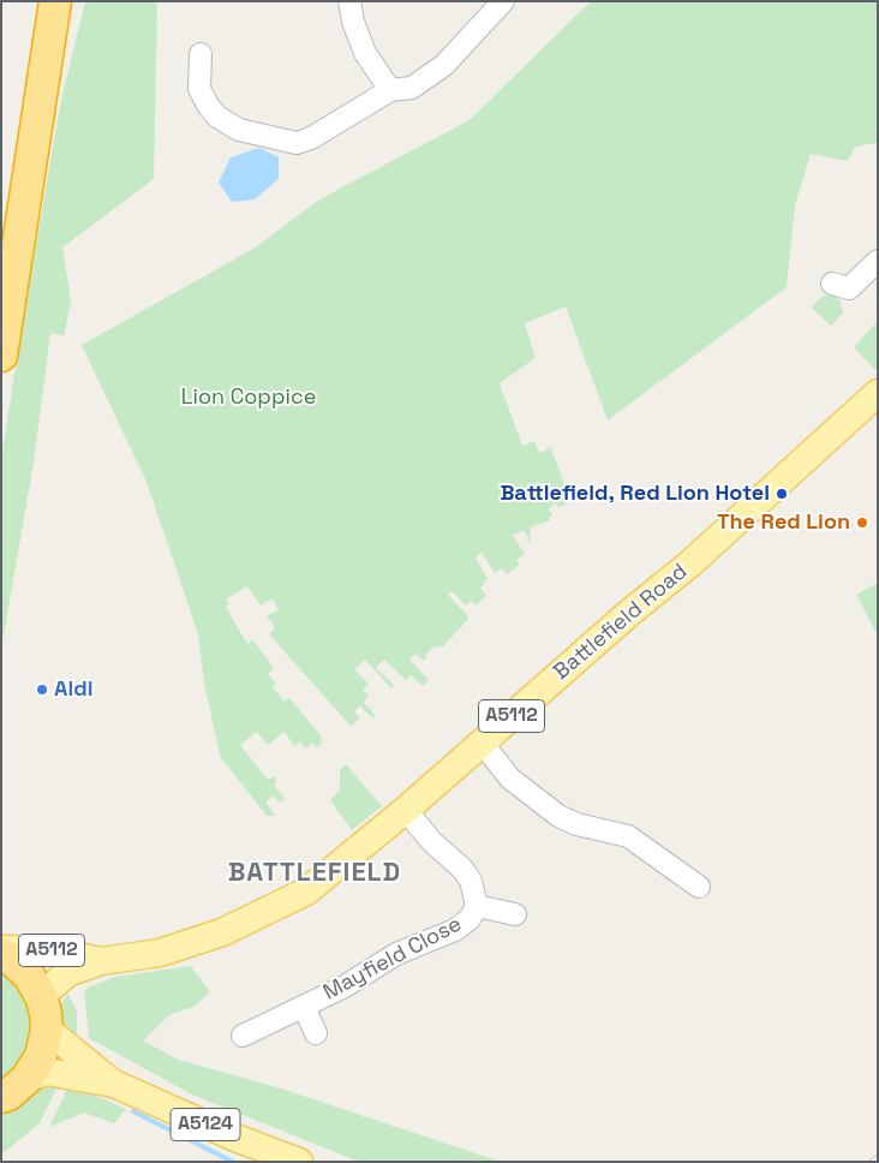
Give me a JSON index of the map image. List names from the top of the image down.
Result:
{
  "streets": {
    "main road": ["Battlefield Road", "A5112", "A5124"],
    "street": ["Mayfield Close"]
  },
  "crossings": [
    ["Battlefield Road", "Mayfield Close"]
  ],
  "districts": ["BATTLEFIELD"],
  "parks": ["Lion Coppice"],
  "places": ["Battlefield, Red Lion Hotel", "The Red Lion", "Aldi"]
}
